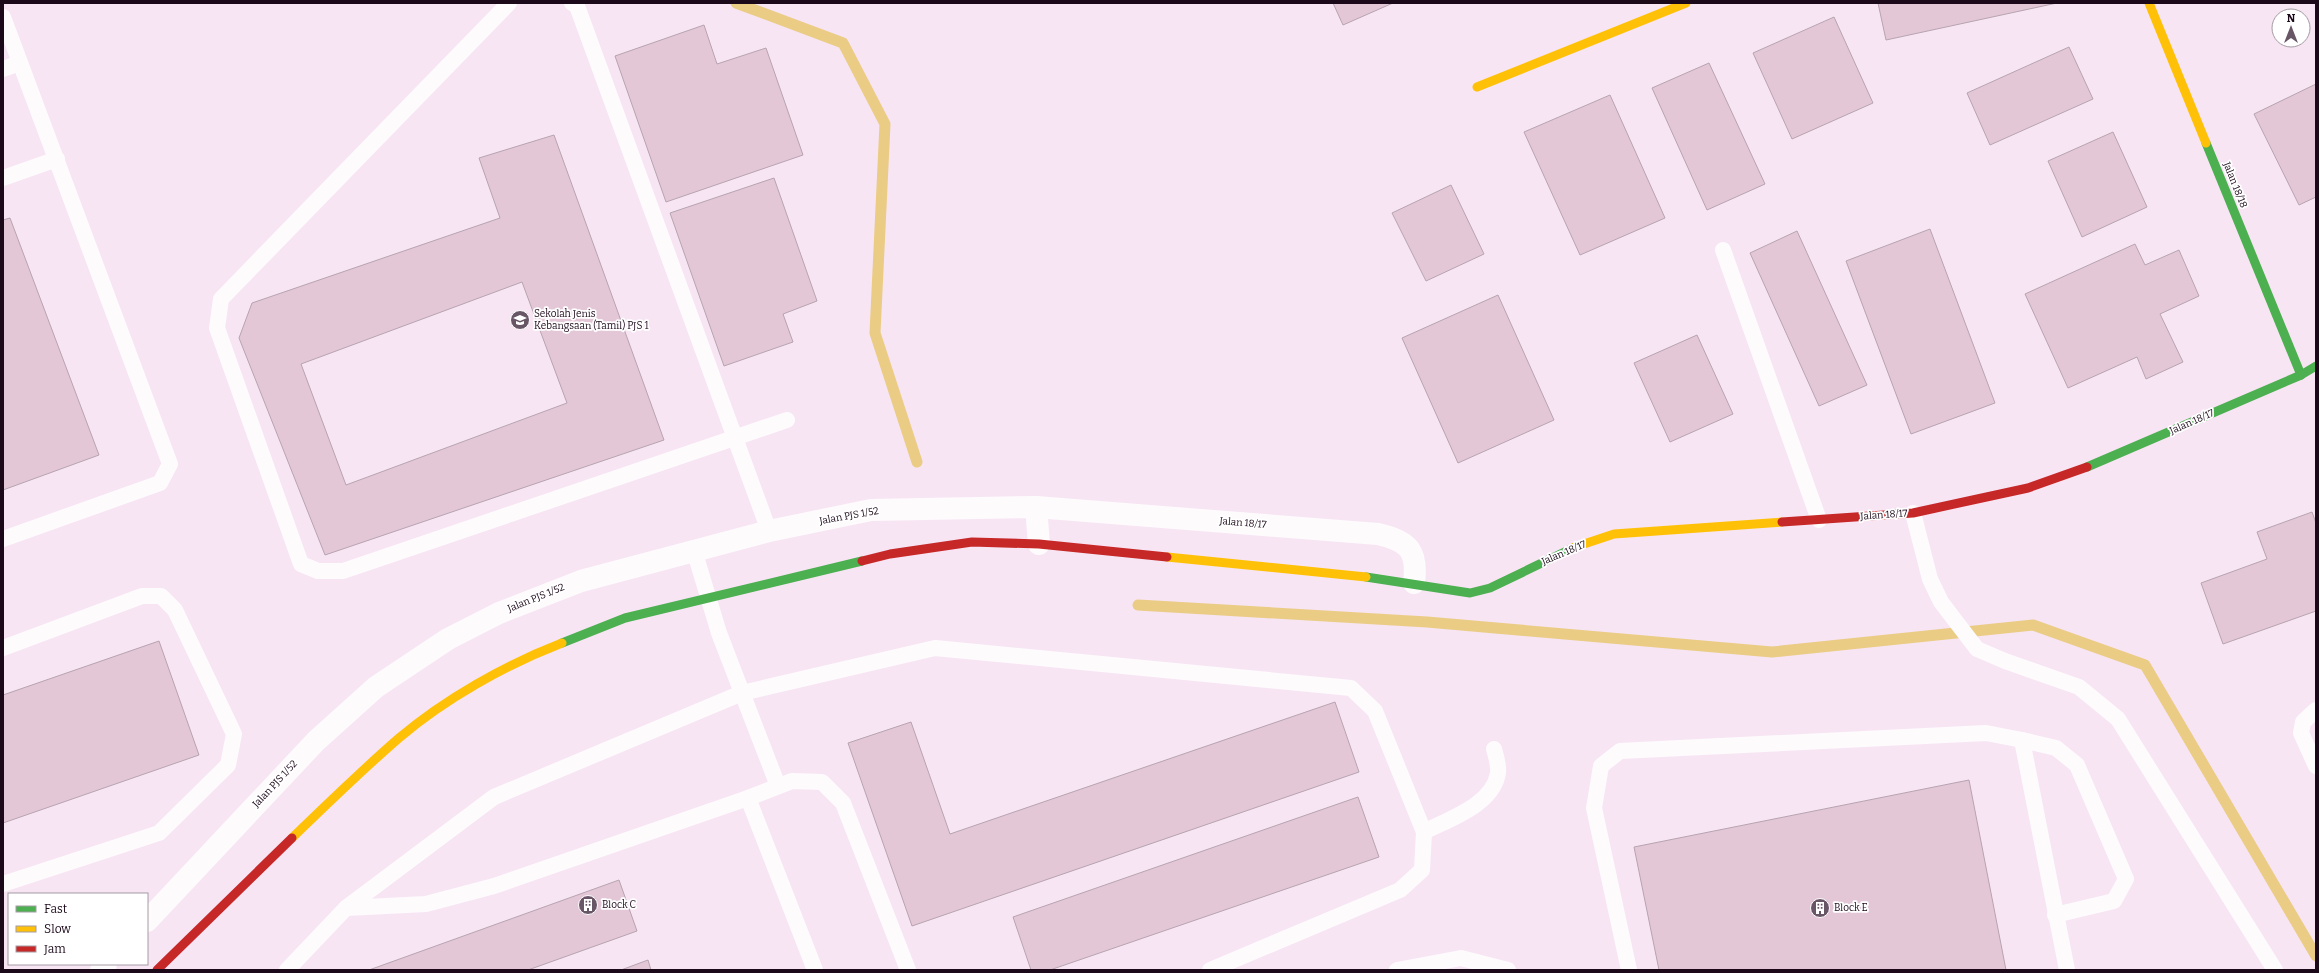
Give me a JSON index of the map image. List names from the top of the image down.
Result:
{
  "streets": {
    "street": ["Jalan 18/18", "Jalan 18/17", "Jalan PJS 1/52"]
  },
  "crossings": [
    ["Jalan 18/18", "Jalan 18/17"],
    ["Jalan 18/17", "Jalan PJS 1/52"]
  ],
  "places": {
    "school or university": ["Sekolah Jenis Kebangsaan (Tamil) PJS 1"],
    "building": ["Block C", "Block E"]
  },
  "legend": ["Fast", "Slow", "Jam"],
  "north": "top"
}
